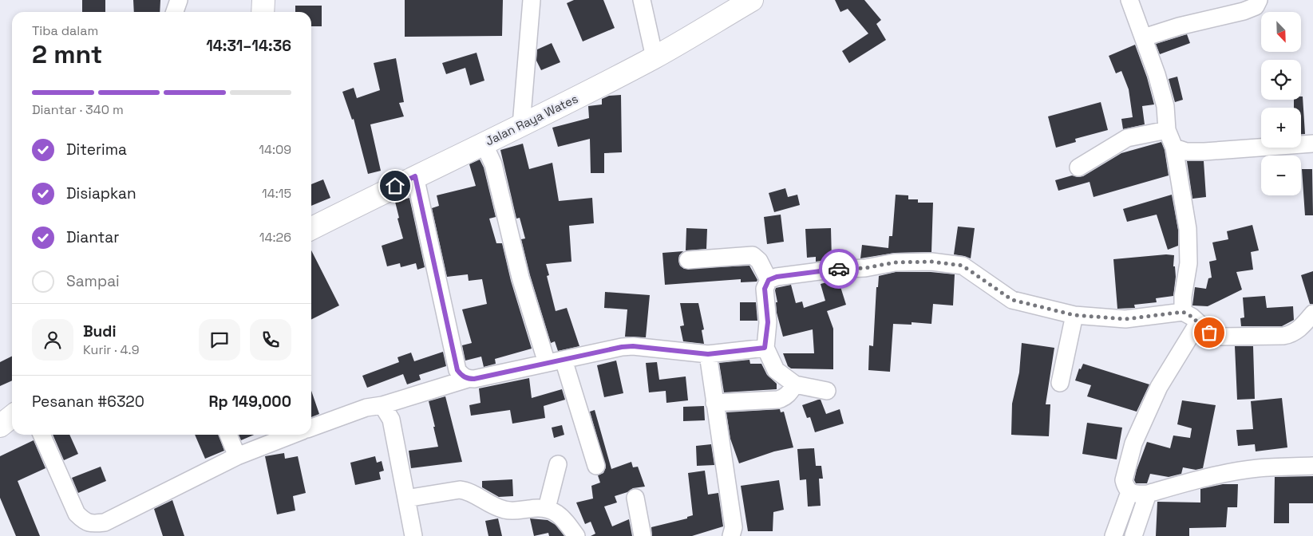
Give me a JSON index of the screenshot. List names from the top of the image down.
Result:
{
  "streets": {
    "main road": ["Jalan Raya Wates"]
  },
  "north": "bottom right",
  "page": {
    "map_buttons": ["+", "−"],
    "heading": ["2 mnt", "Tiba dalam", "14:31–14:36"],
    "panel": [
      "Budi",
      "Kurir · 4.9",
      "Pesanan #6320",
      "Rp 149,000"
    ],
    "bar": "Diantar · 340 m",
    "list": [
      ["Diterima", "14:09"],
      ["Disiapkan", "14:15"],
      ["Diantar", "14:26"],
      "Sampai"
    ]
  }
}
